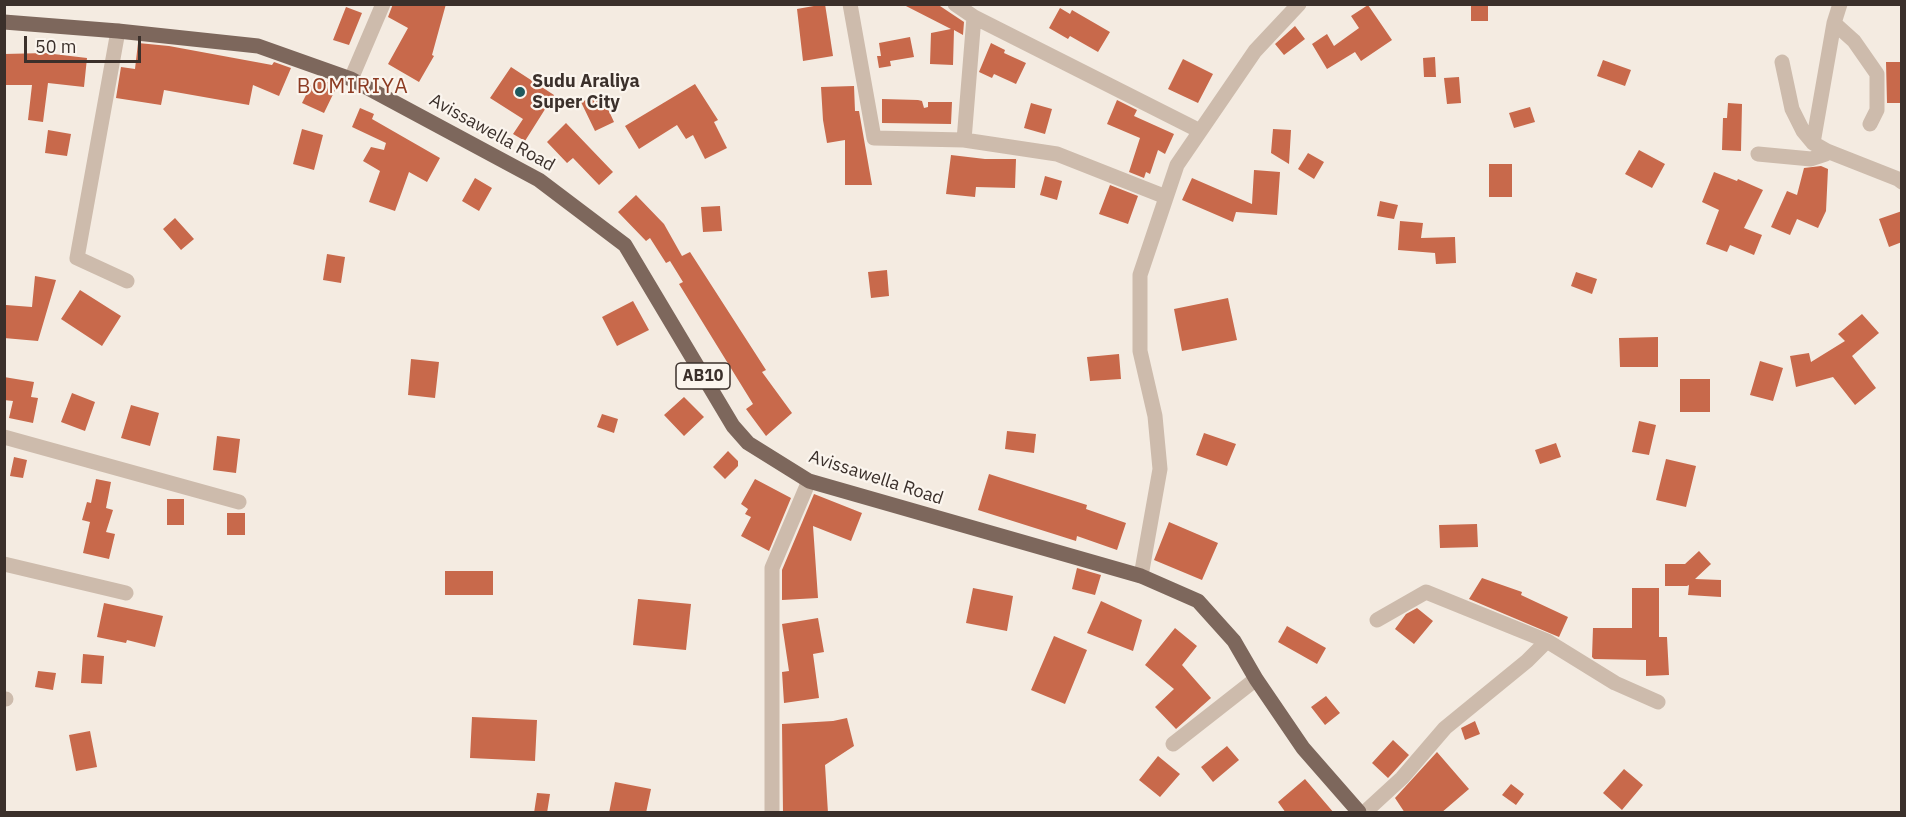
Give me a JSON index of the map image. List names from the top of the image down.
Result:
{
  "streets": {
    "main road": ["Avissawella Road", "AB10"]
  },
  "districts": ["BOMIRIYA"],
  "places": ["Sudu Araliya Super City"],
  "scale_bar": "50 m"
}
